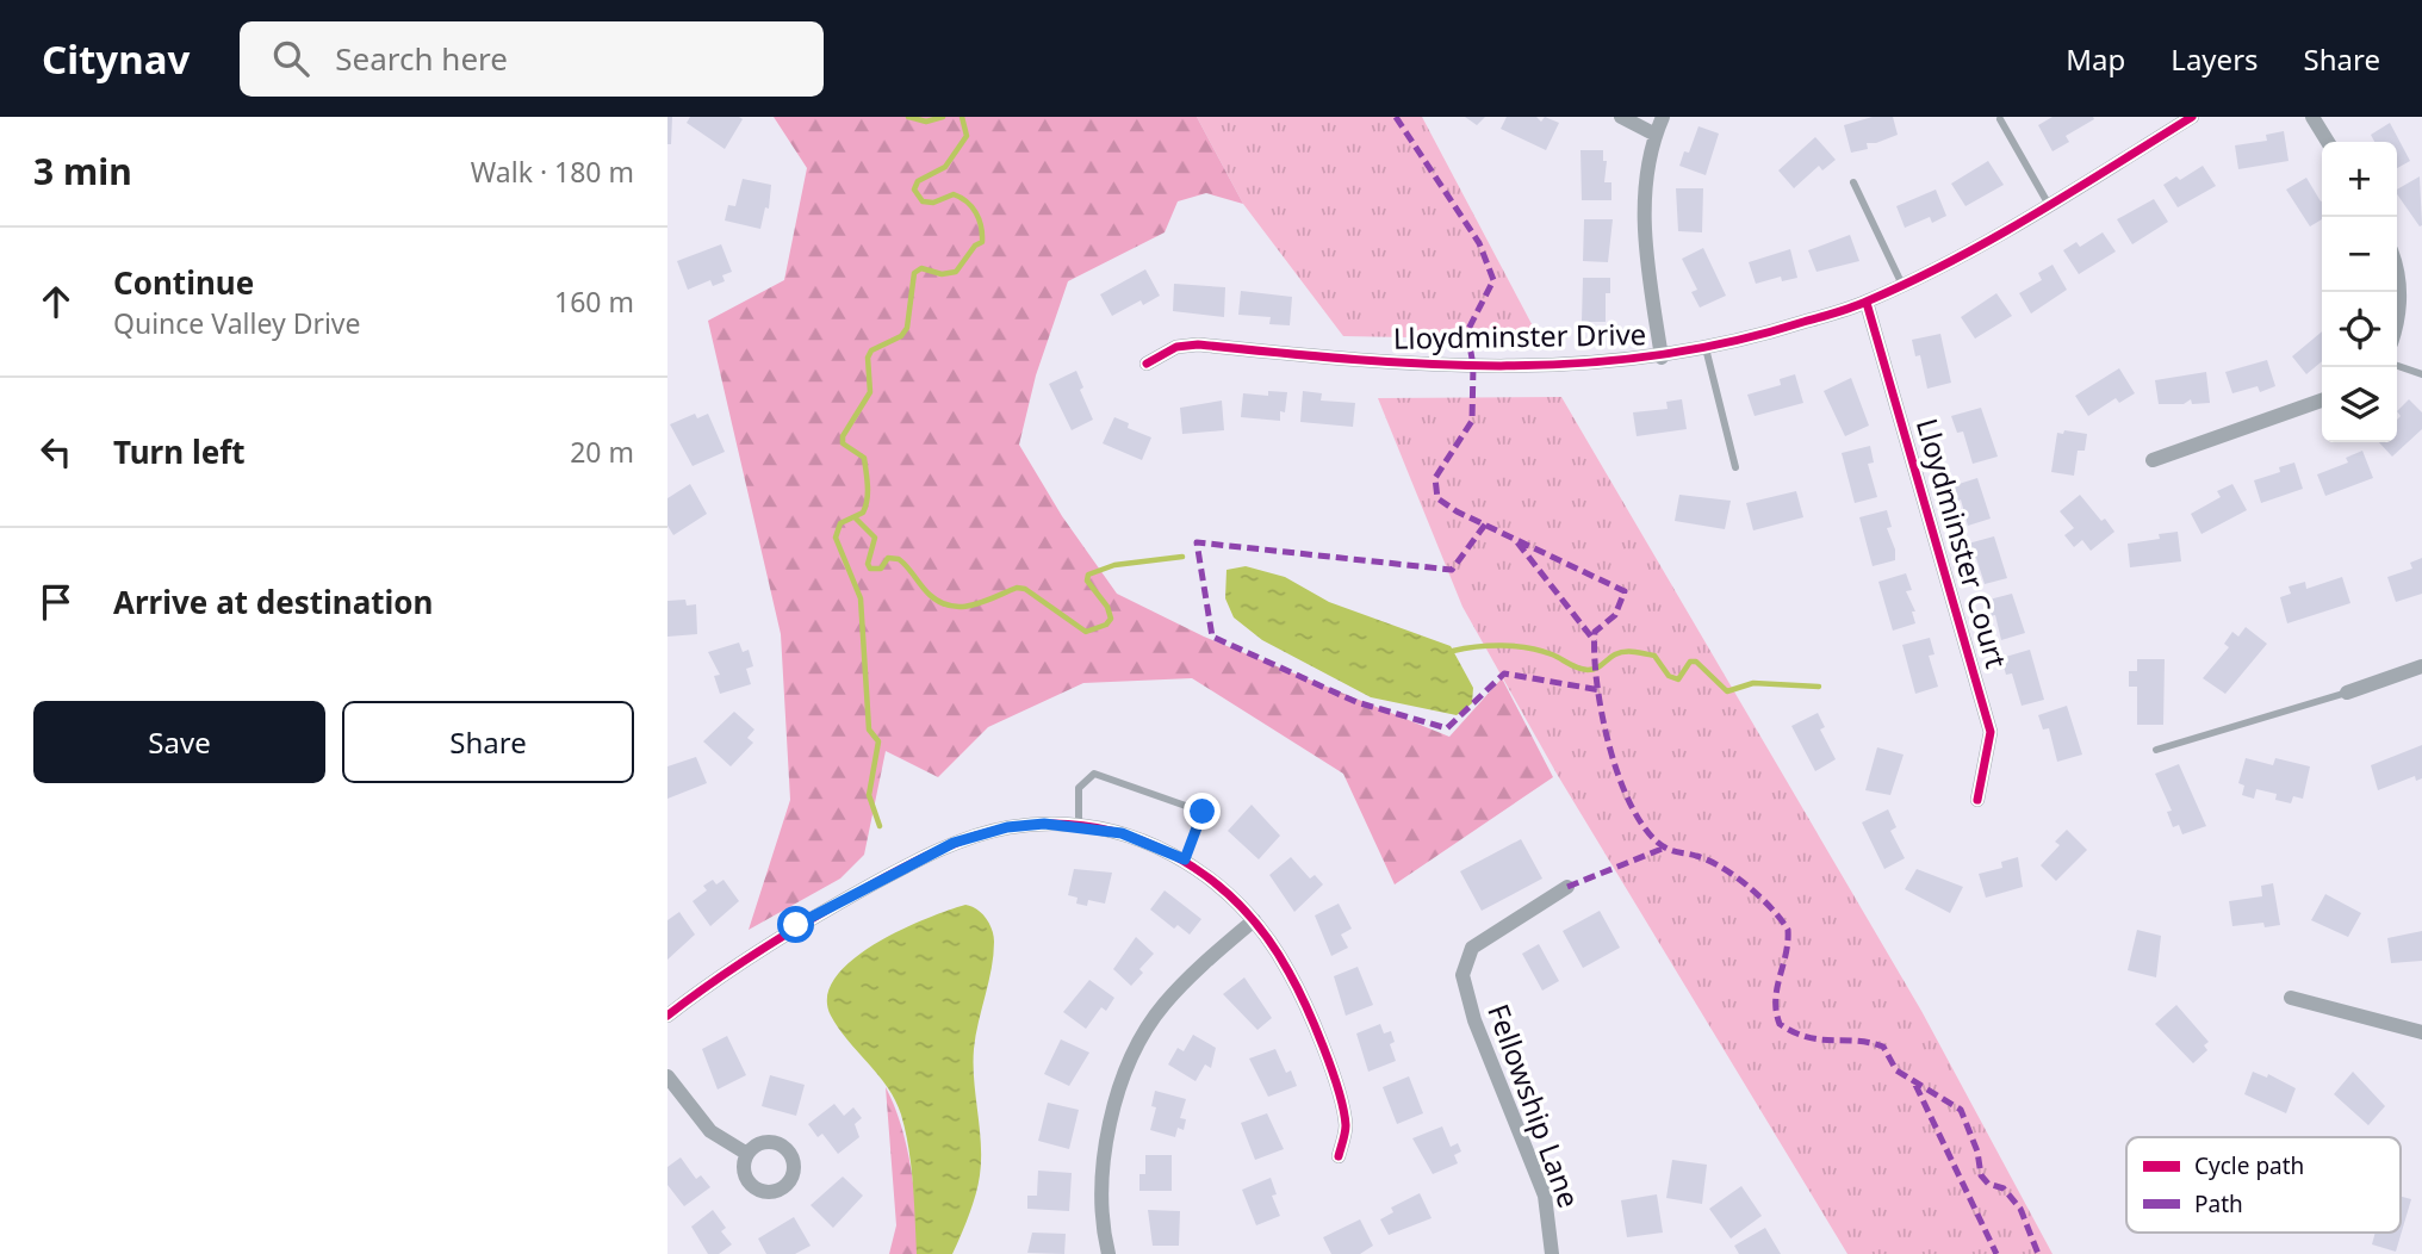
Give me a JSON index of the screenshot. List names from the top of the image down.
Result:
{
  "streets": {
    "street": ["Lloydminster Drive", "Lloydminster Court", "Fellowship Lane"]
  },
  "crossings": [
    ["Lloydminster Drive", "Lloydminster Court"]
  ],
  "legend": ["Cycle path", "Path"],
  "page": {
    "header": "Citynav",
    "search": "Search here",
    "nav": ["Map", "Layers", "Share"],
    "heading": ["3 min", "Walk · 180 m"],
    "map_buttons": ["+", "−"],
    "list": [
      ["Continue", "Quince Valley Drive", "160 m"],
      ["Turn left", "20 m"],
      "Arrive at destination"
    ],
    "buttons": ["Save", "Share"]
  }
}
